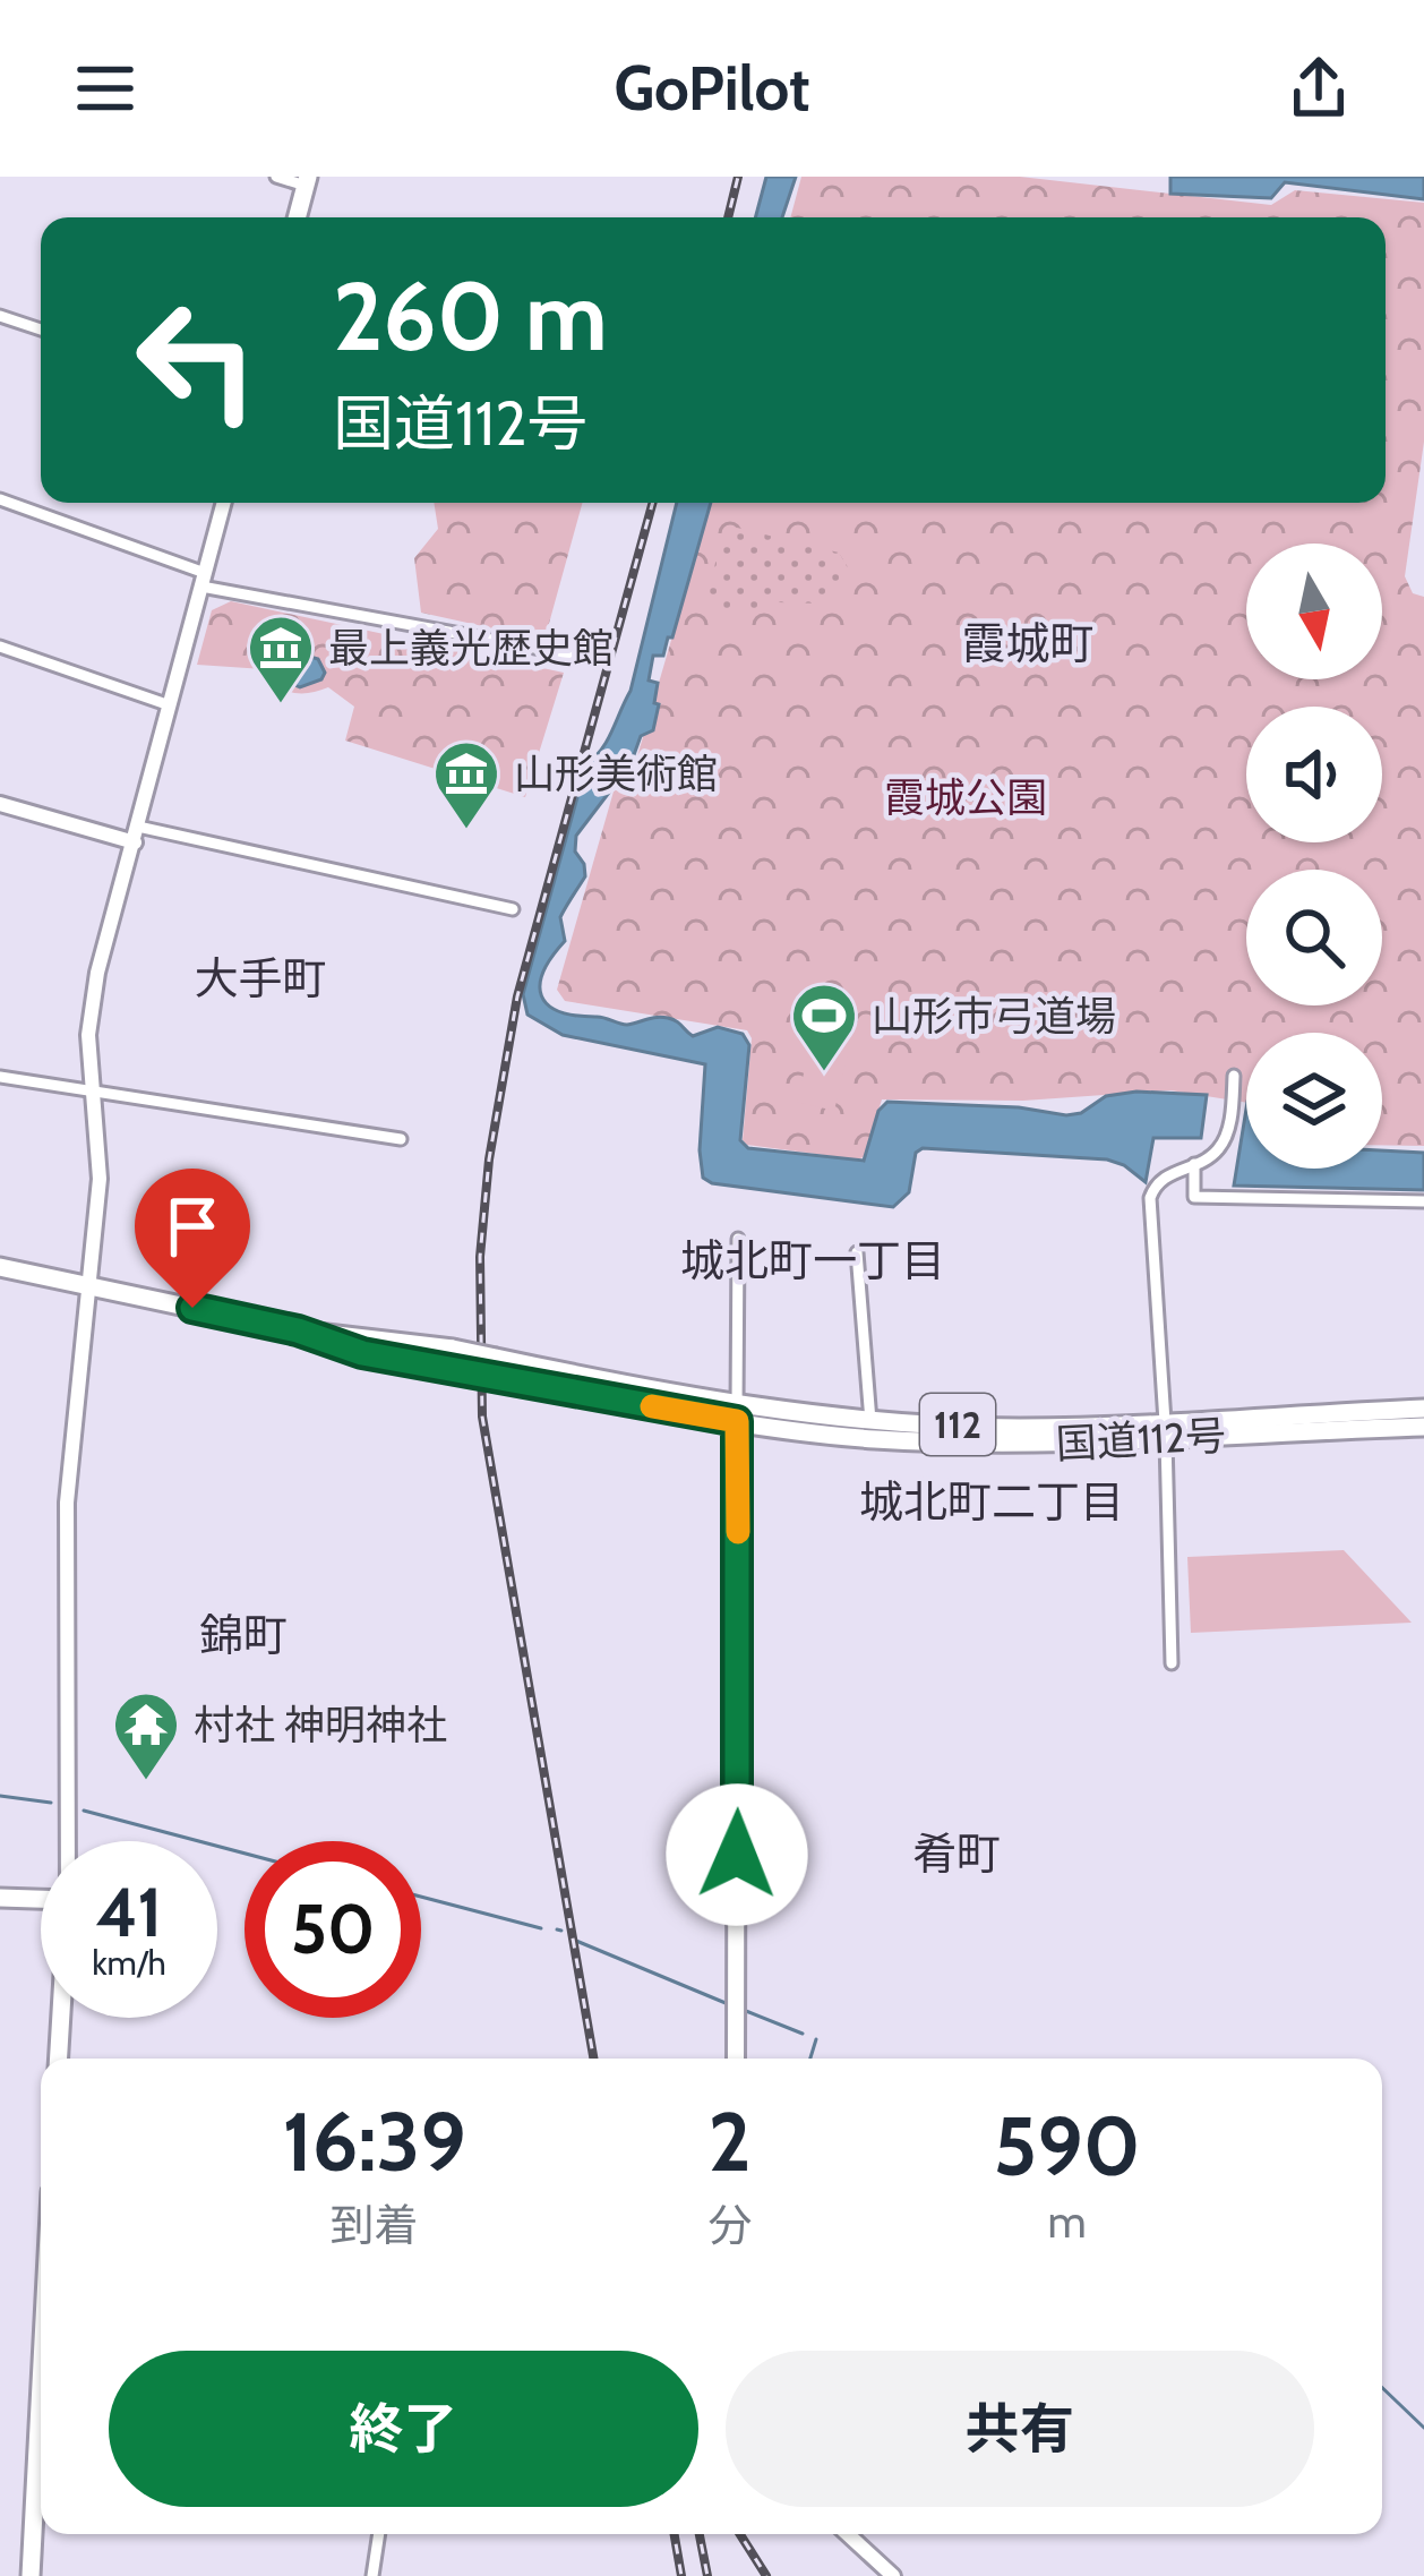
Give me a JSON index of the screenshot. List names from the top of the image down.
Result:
{
  "streets": {
    "main road": ["112", "国道112号"]
  },
  "districts": [
    "霞城町",
    "大手町",
    "城北町一丁目",
    "城北町二丁目",
    "錦町",
    "肴町"
  ],
  "parks": ["霞城公園"],
  "places": {
    "museum": ["最上義光歴史館", "山形美術館"],
    "sports": ["山形市弓道場"],
    "temple": ["村社 神明神社"]
  },
  "north": "bottom",
  "page": {
    "header": "GoPilot",
    "turn": ["260 m", "国道112号"],
    "speed": "41 km/h",
    "limit": "50",
    "eta": [
      "16:39",
      "到着",
      "2",
      "分",
      "590",
      "m"
    ],
    "buttons": ["終了", "共有"]
  }
}
